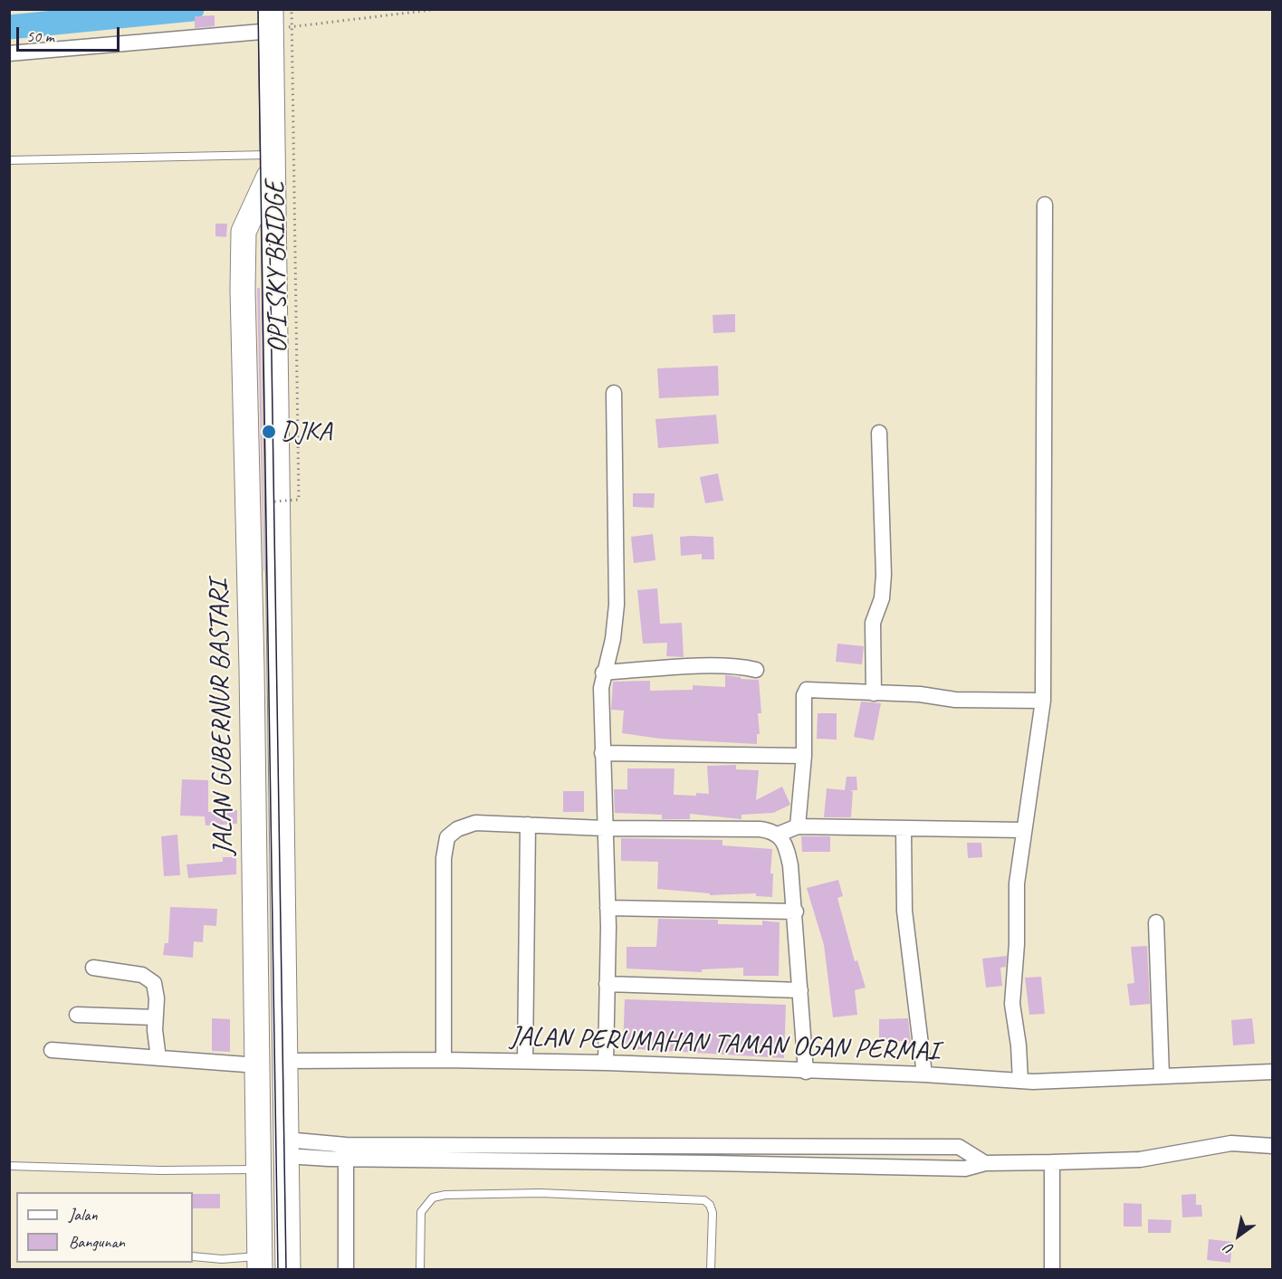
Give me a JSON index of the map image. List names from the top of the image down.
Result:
{
  "streets": {
    "highway": ["JALAN GUBERNUR BASTARI"],
    "street": ["JALAN PERUMAHAN TAMAN OGAN PERMAI"],
    "path": ["OPI SKY BRIDGE"]
  },
  "crossings": [
    ["JALAN GUBERNUR BASTARI", "JALAN PERUMAHAN TAMAN OGAN PERMAI"]
  ],
  "places": ["DJKA"],
  "legend": ["Jalan", "Bangunan"],
  "scale_bar": "50 m",
  "north": "bottom left"
}
